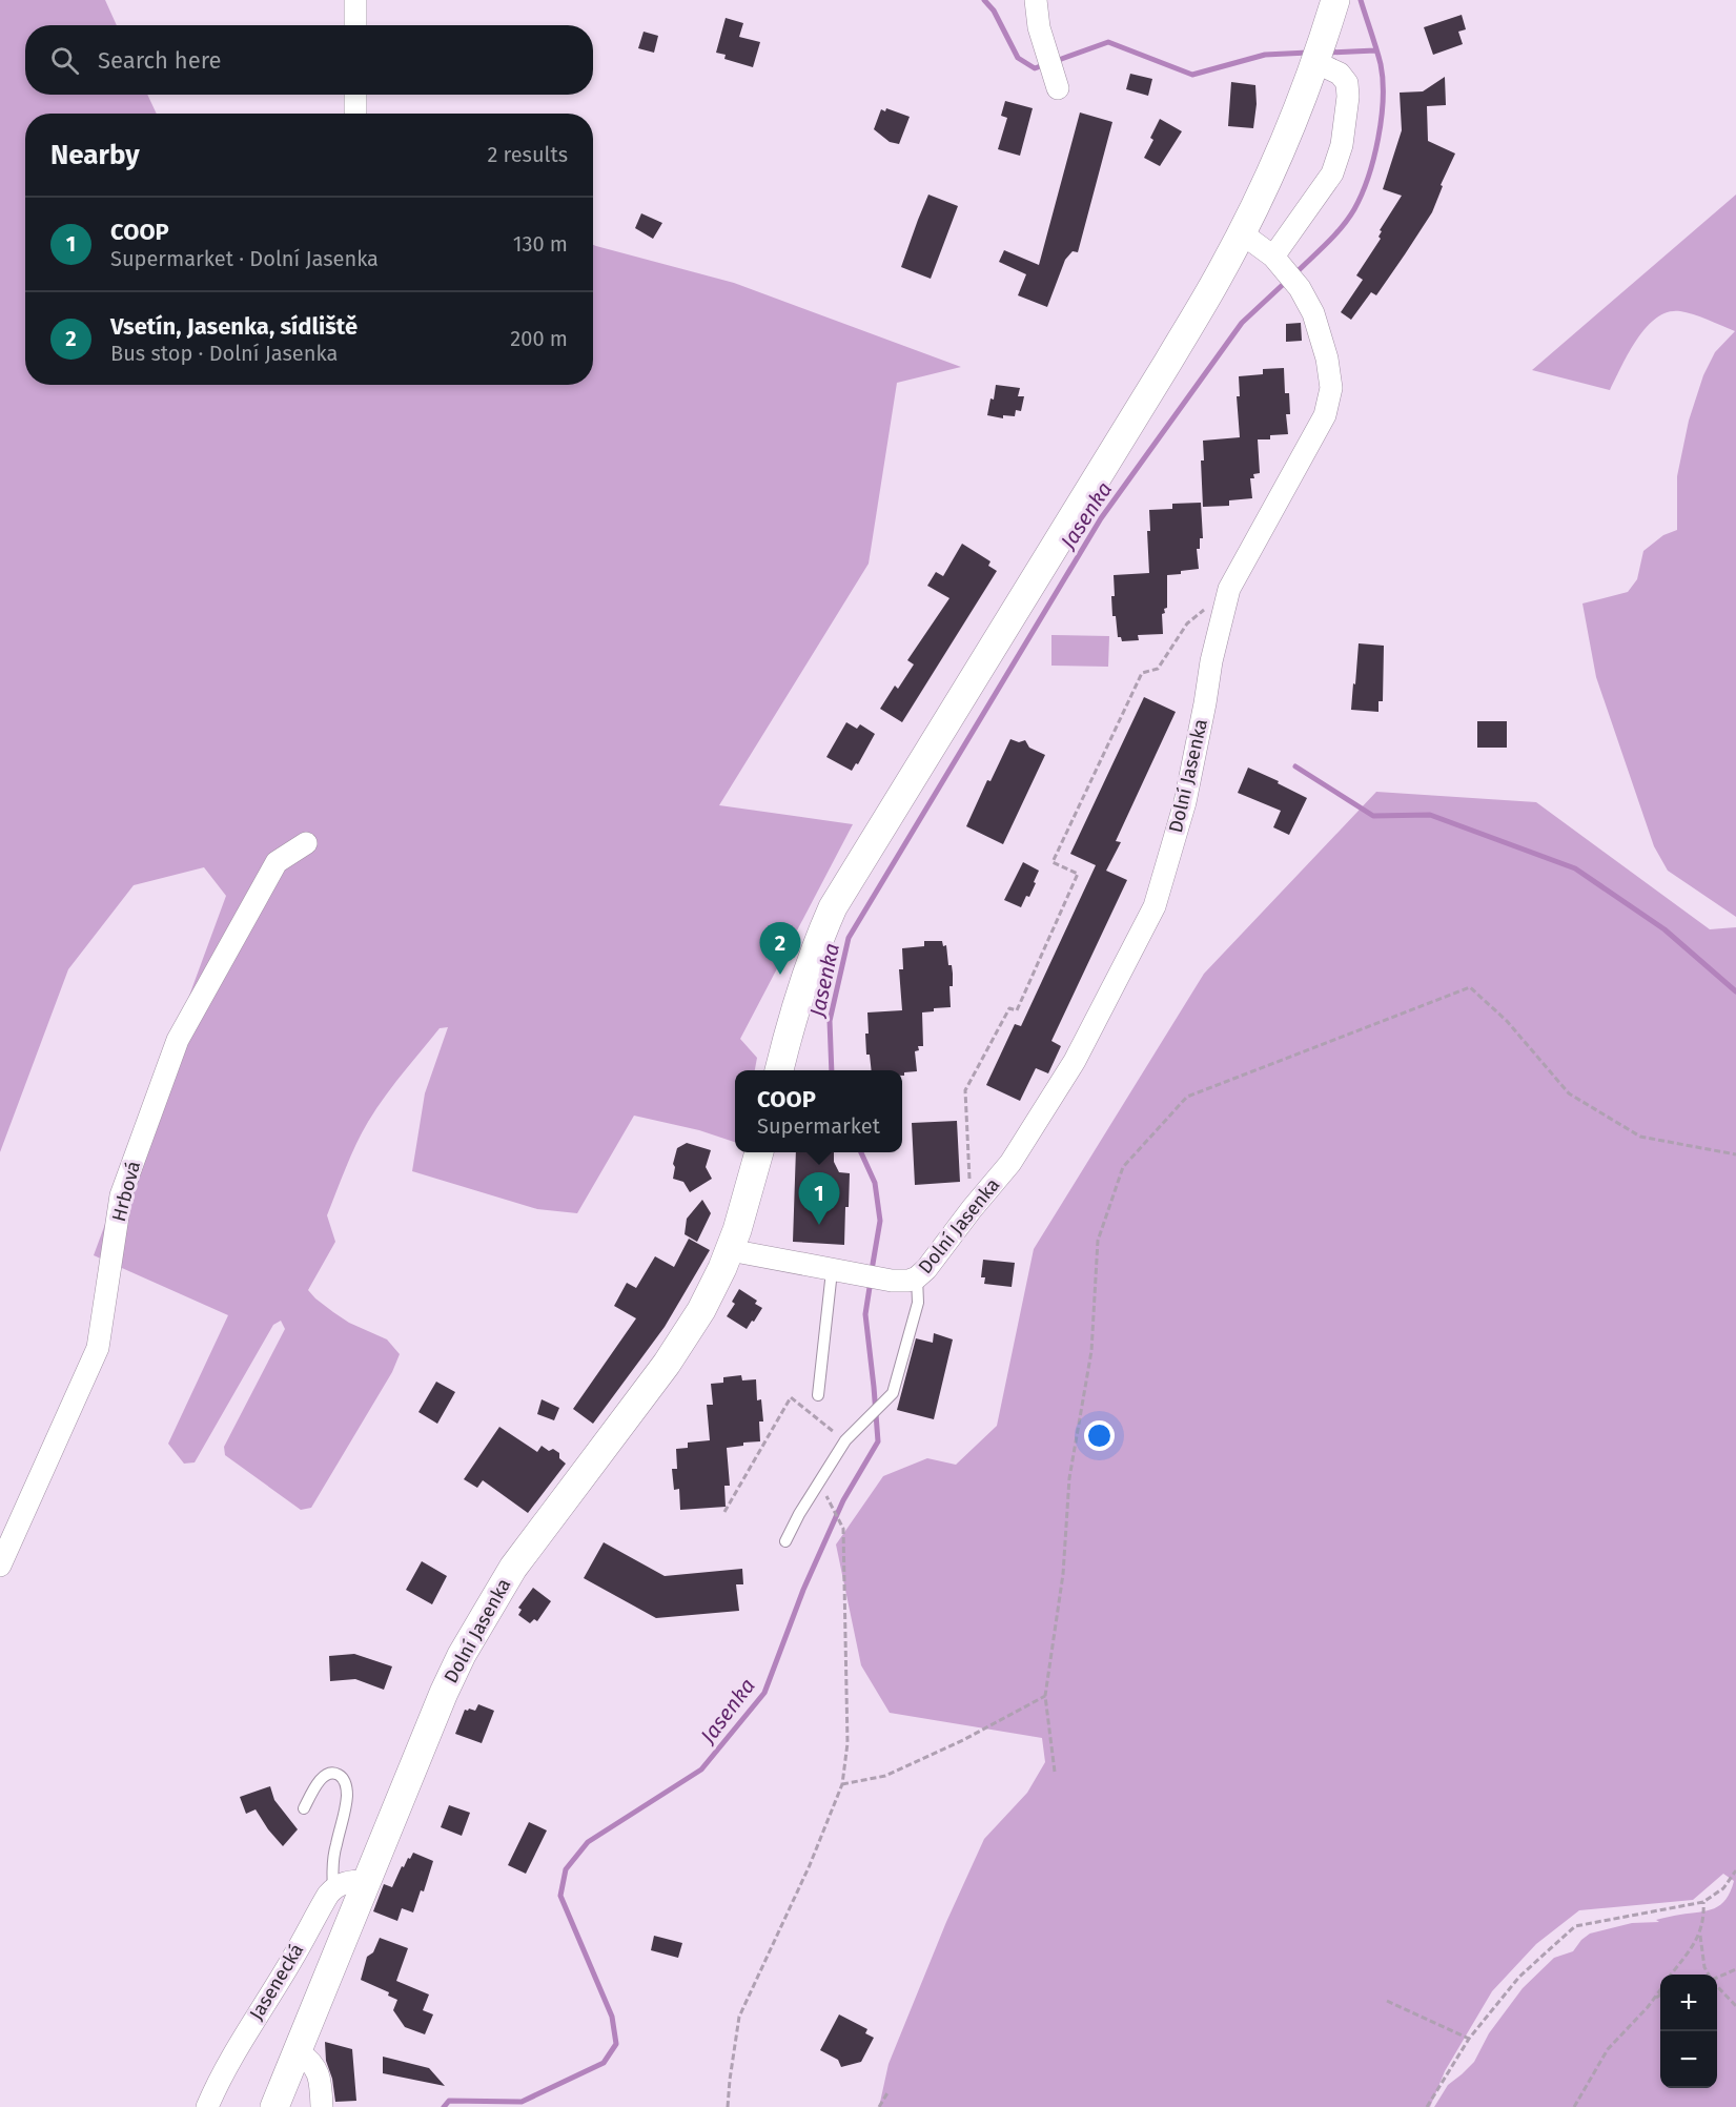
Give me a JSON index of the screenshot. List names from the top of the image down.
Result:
{
  "streets": {
    "street": ["Dolní Jasenka", "Hrbová", "Jasenecká"]
  },
  "water": ["Jasenka"],
  "page": {
    "search": "Search here",
    "heading": ["Nearby", "2 results"],
    "list": [
      {
        "mark": "1",
        "name": "COOP",
        "note": "Supermarket · Dolní Jasenka",
        "value": "130 m"
      },
      {
        "mark": "2",
        "name": "Vsetín, Jasenka, sídliště",
        "note": "Bus stop · Dolní Jasenka",
        "value": "200 m"
      }
    ],
    "pins": ["2", "1"],
    "popup": ["COOP", "Supermarket"],
    "map_buttons": ["+", "−"]
  }
}
